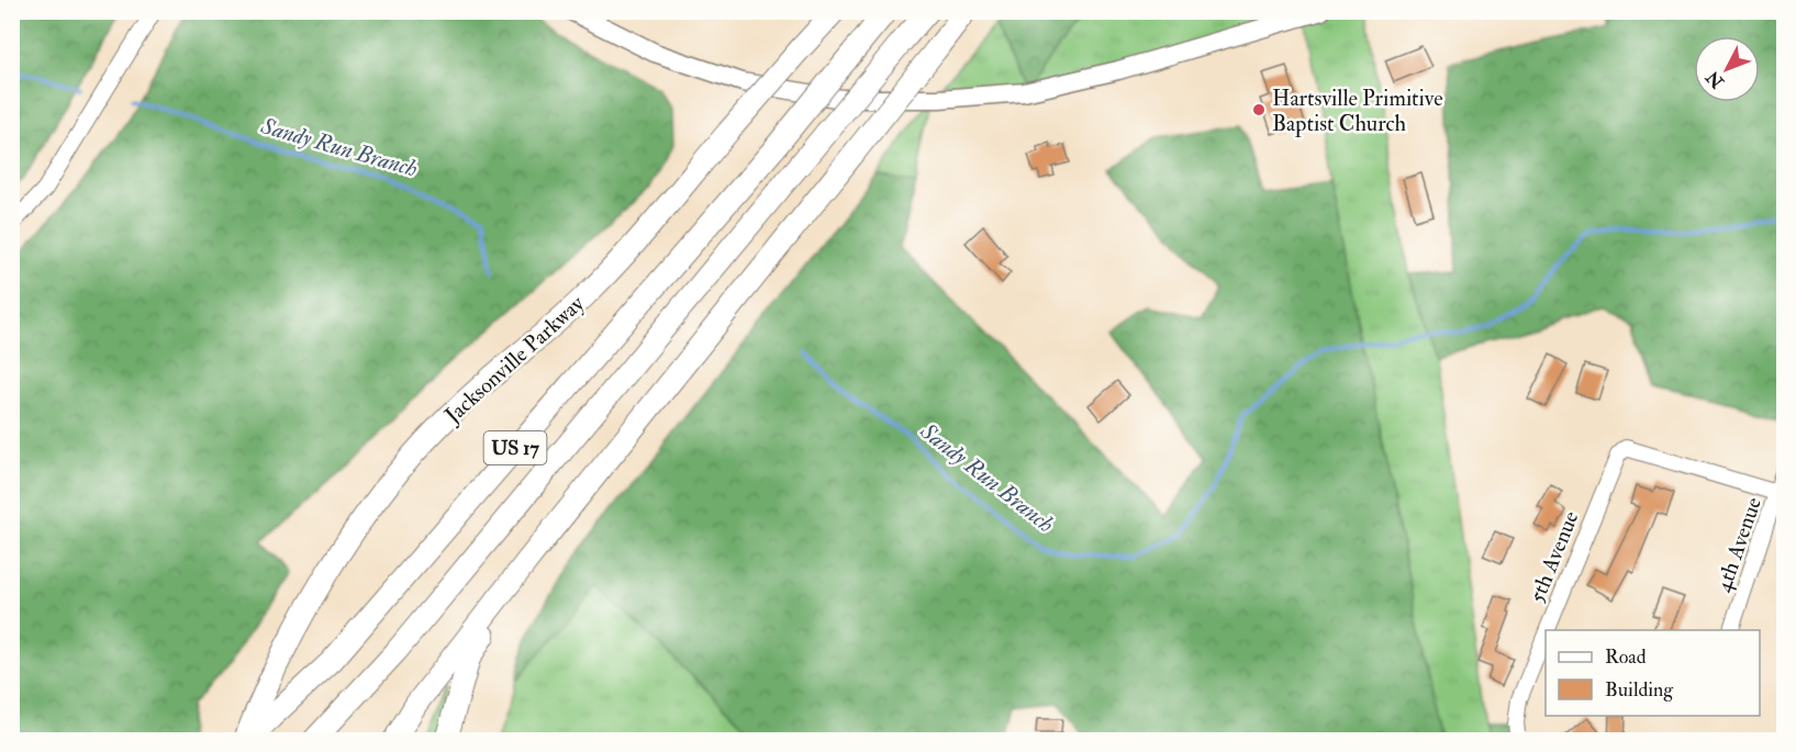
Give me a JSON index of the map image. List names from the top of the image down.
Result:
{
  "streets": {
    "highway": ["Jacksonville Parkway", "US 17"],
    "street": ["4th Avenue", "5th Avenue"]
  },
  "crossings": [
    ["Jacksonville Parkway", "US 17"],
    ["4th Avenue", "5th Avenue"]
  ],
  "water": ["Sandy Run Branch"],
  "places": ["Hartsville Primitive Baptist Church"],
  "legend": ["Road", "Building"],
  "north": "bottom left"
}
